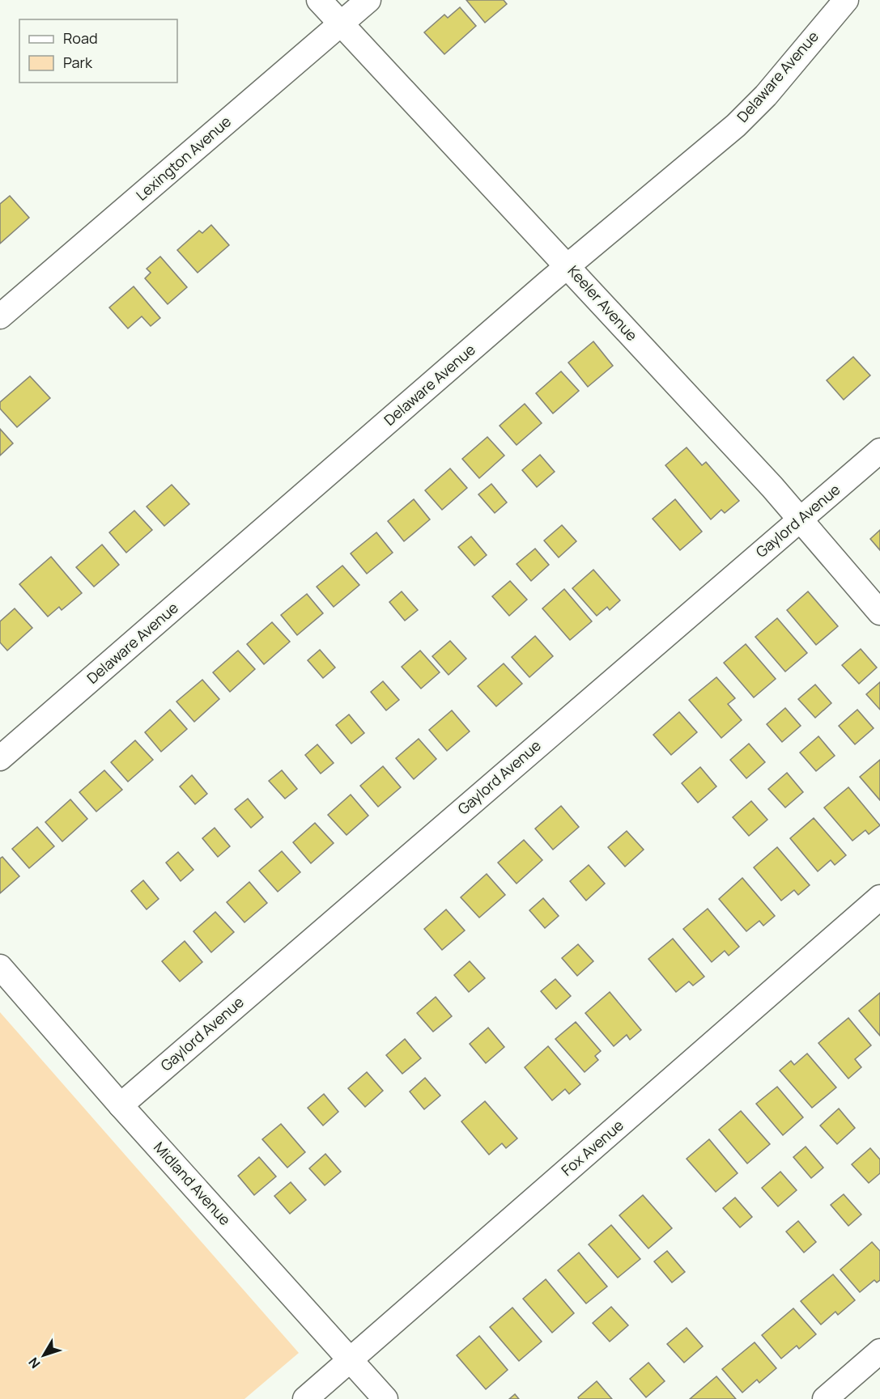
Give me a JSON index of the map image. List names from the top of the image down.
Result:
{
  "streets": {
    "street": [
      "Delaware Avenue",
      "Lexington Avenue",
      "Keeler Avenue",
      "Gaylord Avenue",
      "Fox Avenue",
      "Midland Avenue"
    ]
  },
  "crossings": [
    ["Delaware Avenue", "Keeler Avenue"],
    ["Lexington Avenue", "Keeler Avenue"],
    ["Keeler Avenue", "Gaylord Avenue"],
    ["Gaylord Avenue", "Midland Avenue"],
    ["Fox Avenue", "Midland Avenue"]
  ],
  "legend": ["Road", "Park"],
  "north": "bottom left"
}
